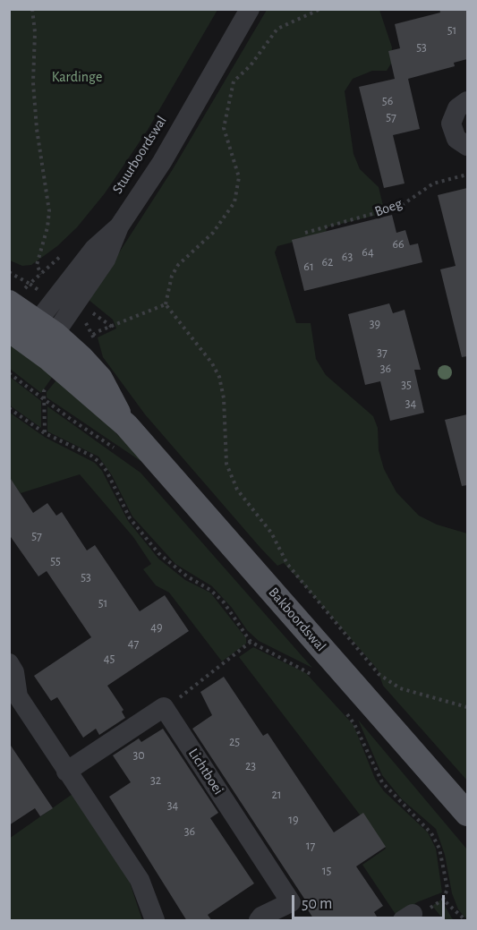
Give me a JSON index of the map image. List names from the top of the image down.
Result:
{
  "streets": {
    "main road": ["Bakboordswal"],
    "street": ["Stuurboordswal", "Lichtboei"],
    "path": ["Boeg"]
  },
  "crossings": [
    ["Stuurboordswal", "Bakboordswal"]
  ],
  "parks": ["Kardinge"],
  "house_numbers": [
    "51",
    "53",
    "56",
    "57",
    "66",
    "64",
    "63",
    "62",
    "61",
    "39",
    "37",
    "36",
    "35",
    "34",
    "57",
    "55",
    "53",
    "51",
    "49",
    "47",
    "45",
    "25",
    "30",
    "23",
    "32",
    "21",
    "34",
    "19",
    "36",
    "17",
    "15"
  ],
  "scale_bar": "50 m"
}
